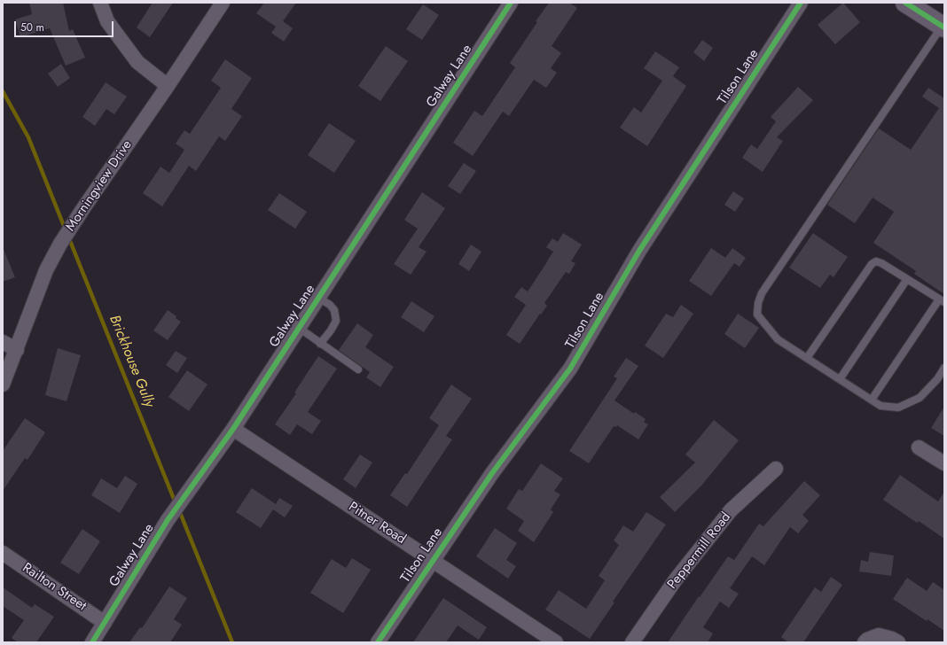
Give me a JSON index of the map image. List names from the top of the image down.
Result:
{
  "streets": {
    "street": [
      "Galway Lane",
      "Tilson Lane",
      "Morningview Drive",
      "Pitner Road",
      "Peppermill Road",
      "Railton Street"
    ]
  },
  "crossings": [
    ["Galway Lane", "Pitner Road"],
    ["Galway Lane", "Railton Street"],
    ["Tilson Lane", "Pitner Road"]
  ],
  "water": ["Brickhouse Gully"],
  "scale_bar": "50 m"
}
